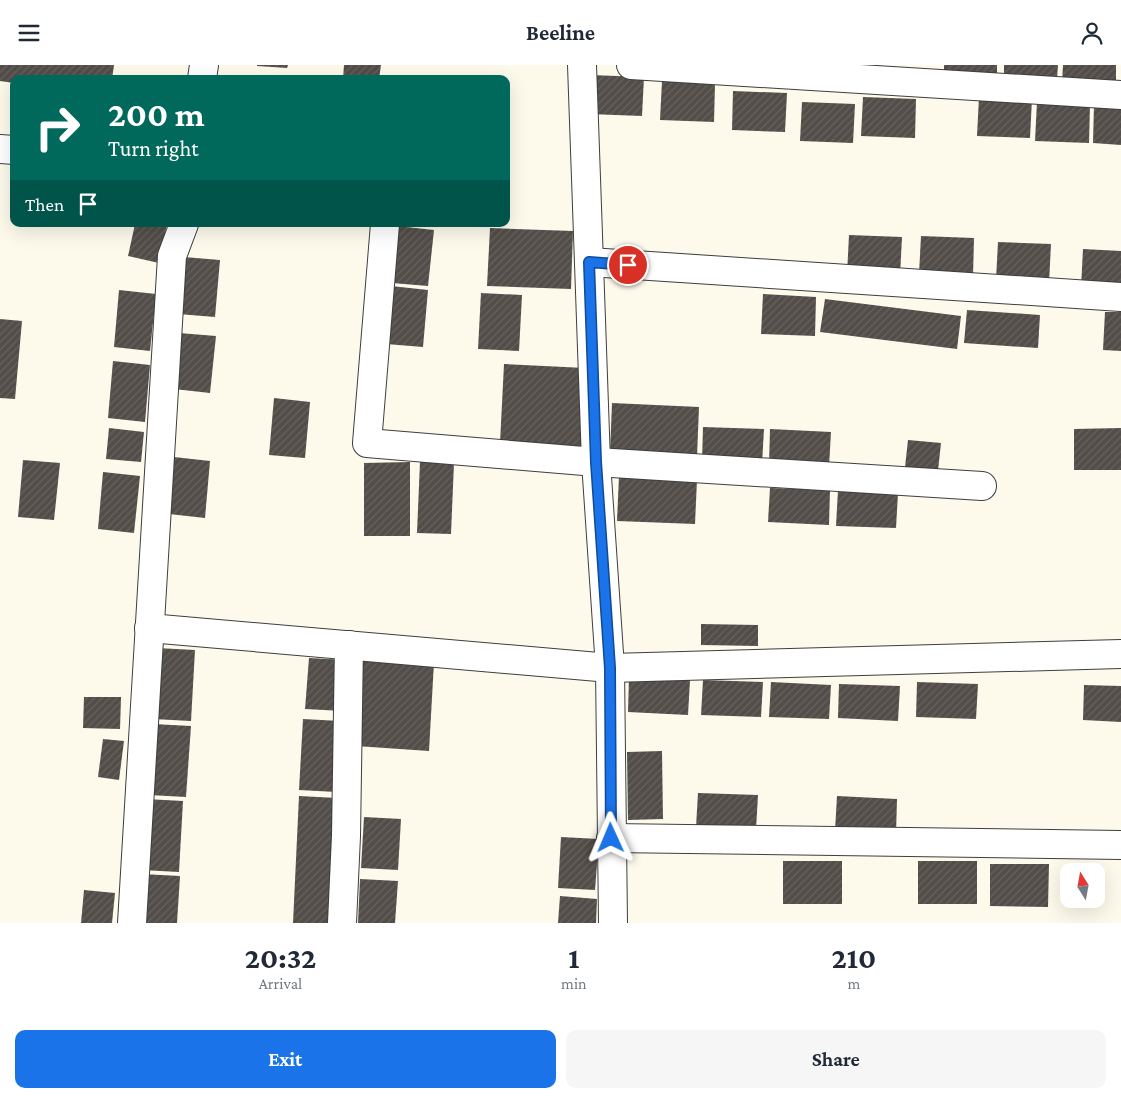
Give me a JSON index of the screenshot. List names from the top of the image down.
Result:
{
  "north": "top",
  "page": {
    "header": "Beeline",
    "turn": ["200 m", "Turn right"],
    "then": "Then",
    "eta": [
      "20:32",
      "Arrival",
      "1",
      "min",
      "210",
      "m"
    ],
    "buttons": ["Exit", "Share"]
  }
}
